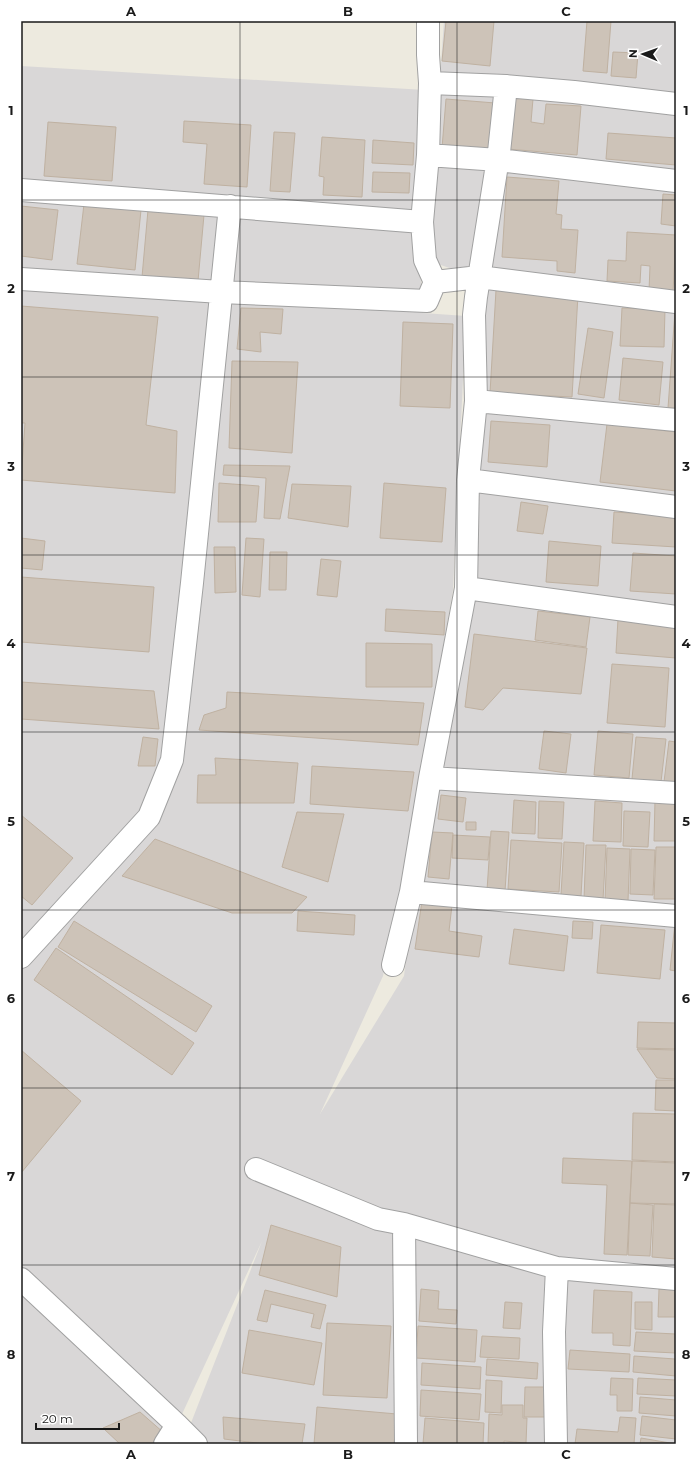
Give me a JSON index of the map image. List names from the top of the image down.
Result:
{
  "scale_bar": "20 m",
  "north": "left",
  "grid": {
    "columns": ["A", "B", "C"],
    "rows": [
      "1",
      "2",
      "3",
      "4",
      "5",
      "6",
      "7",
      "8"
    ]
  }
}
